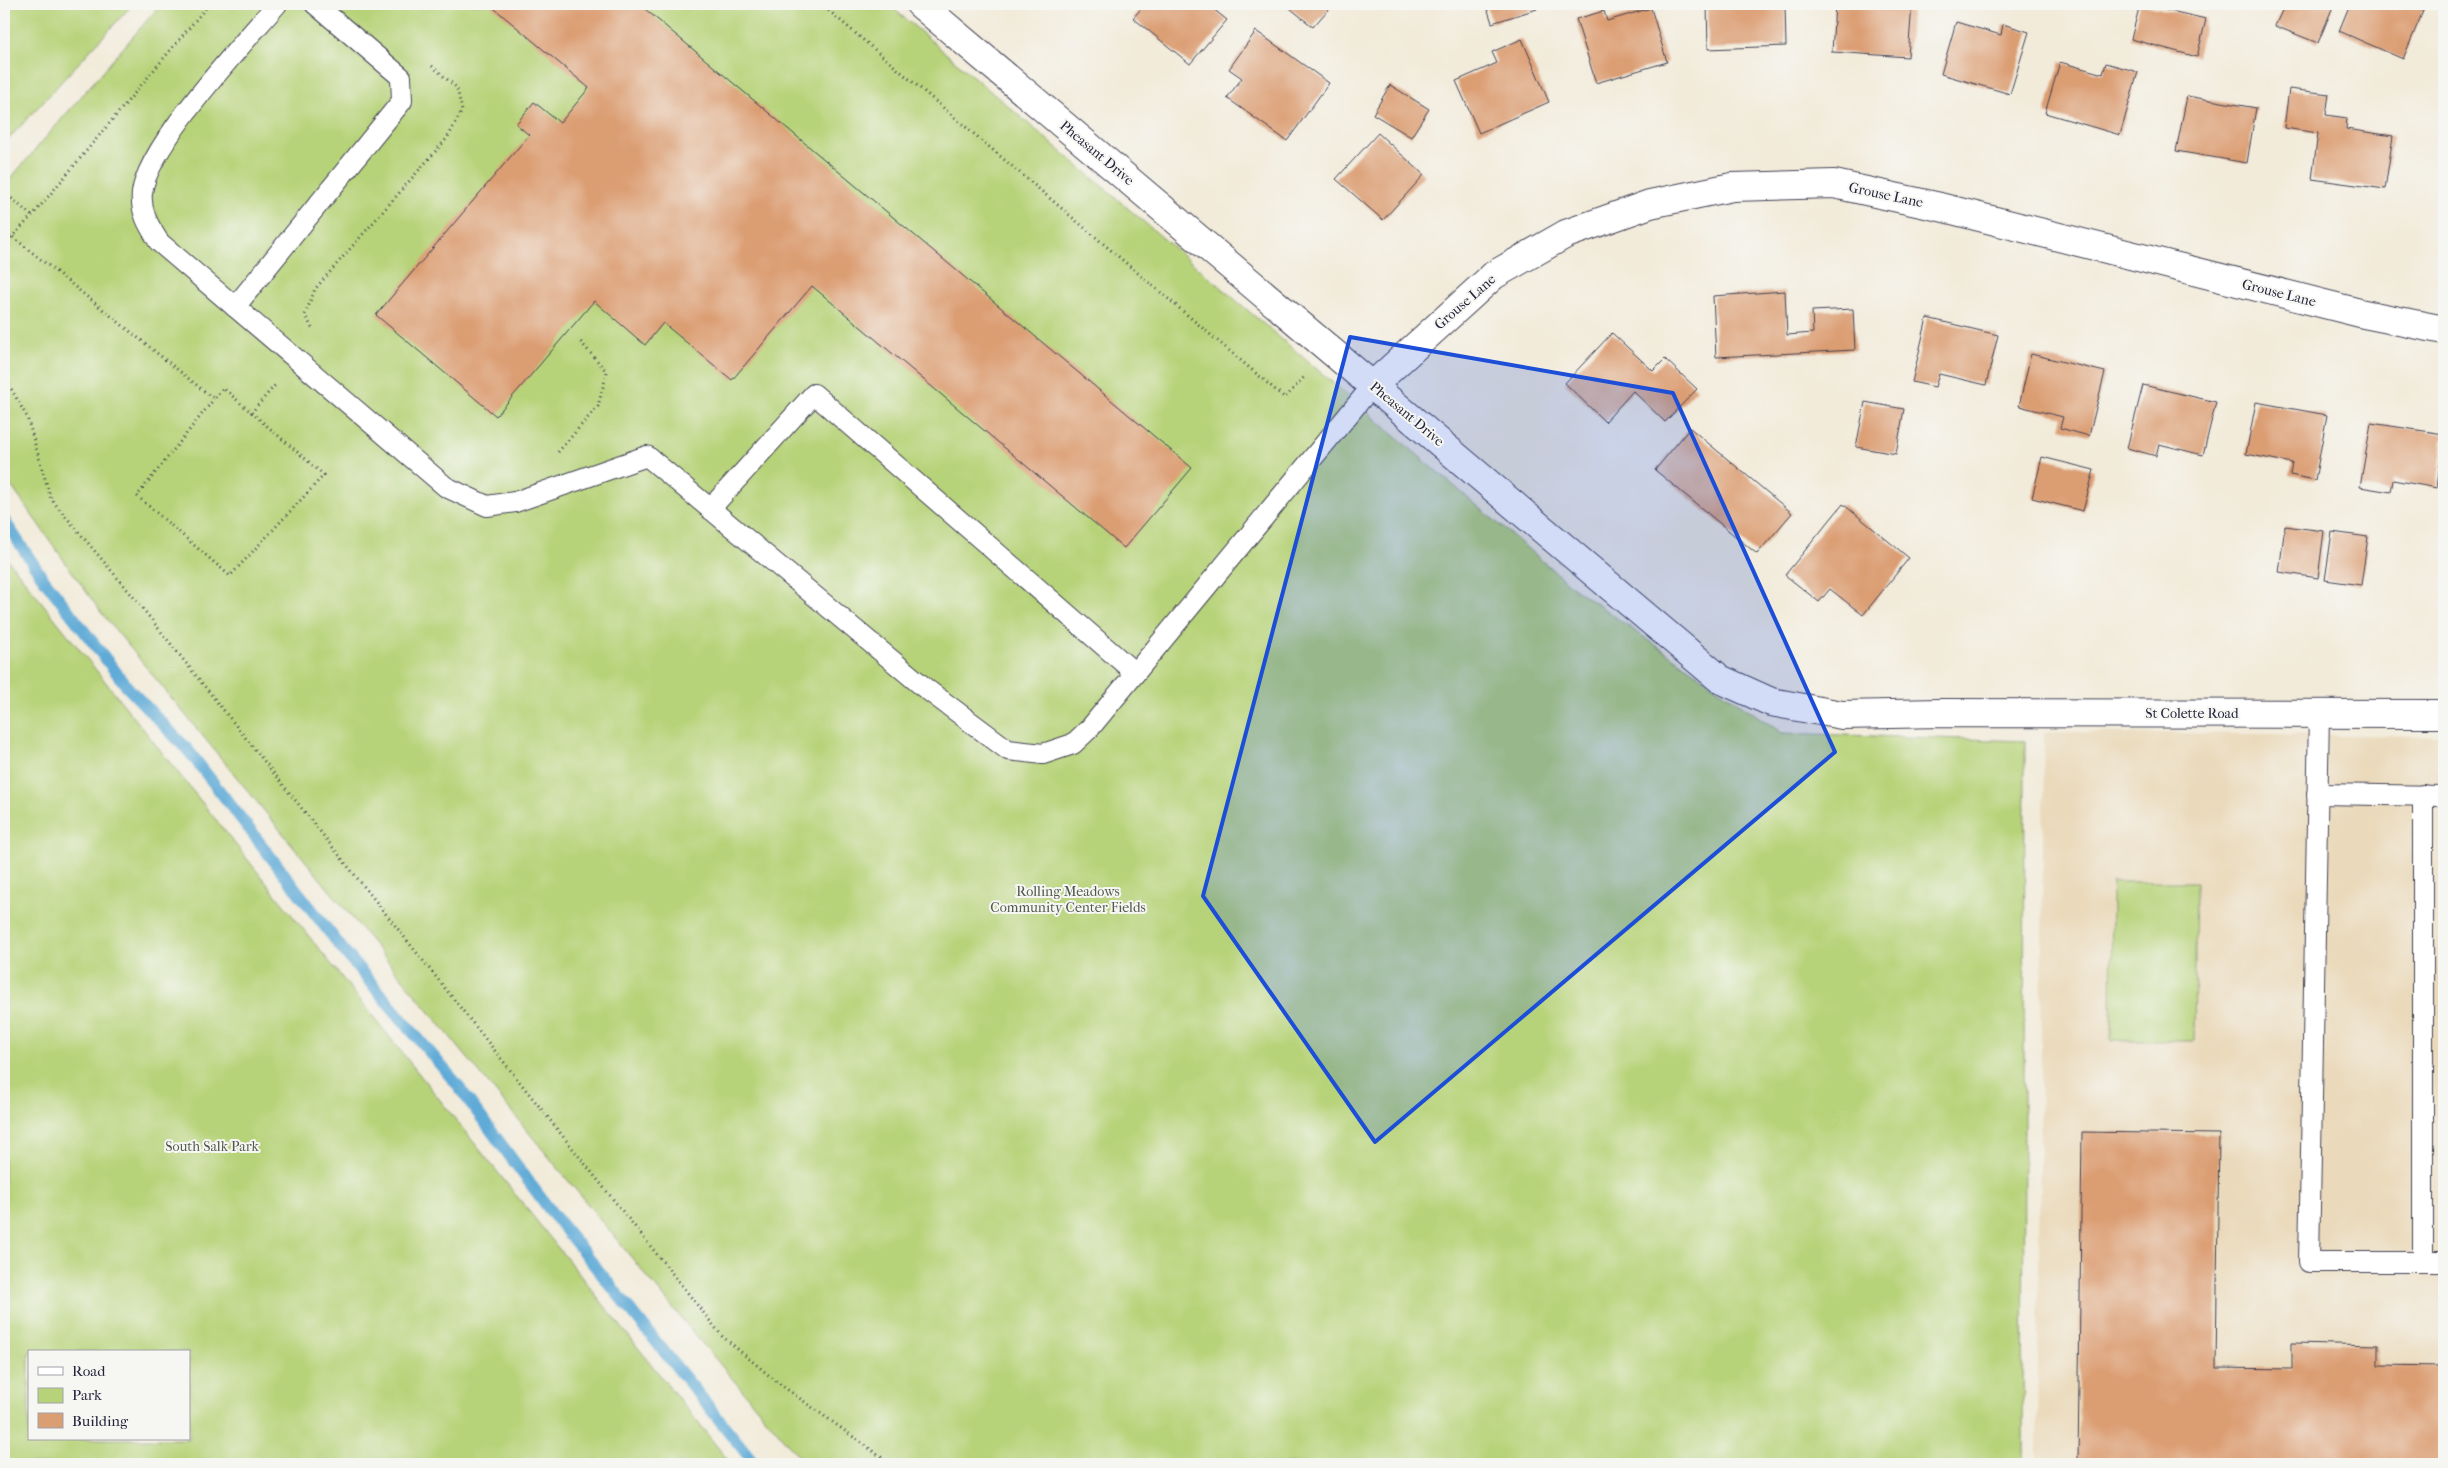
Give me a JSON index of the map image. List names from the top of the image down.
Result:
{
  "streets": {
    "street": ["Pheasant Drive", "Grouse Lane", "St Colette Road"]
  },
  "crossings": [
    ["Pheasant Drive", "Grouse Lane"],
    ["Pheasant Drive", "St Colette Road"]
  ],
  "parks": ["Rolling Meadows Community Center Fields", "South Salk Park"],
  "legend": ["Road", "Park", "Building"]
}
